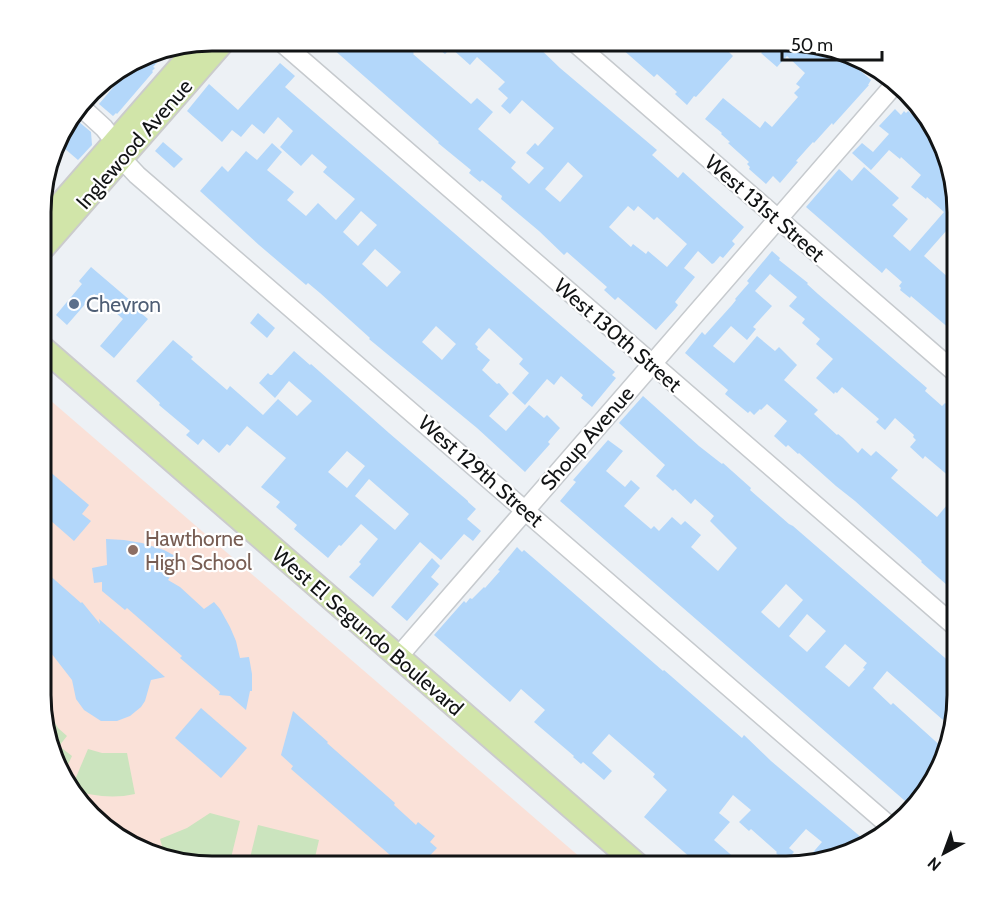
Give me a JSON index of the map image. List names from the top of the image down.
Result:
{
  "streets": {
    "main road": ["Inglewood Avenue", "West El Segundo Boulevard"],
    "street": [
      "West 131st Street",
      "West 130th Street",
      "Shoup Avenue",
      "West 129th Street"
    ]
  },
  "crossings": [
    ["Inglewood Avenue", "West 129th Street"],
    ["West 131st Street", "Shoup Avenue"],
    ["West 130th Street", "Shoup Avenue"],
    ["Shoup Avenue", "West 129th Street"],
    ["Shoup Avenue", "West El Segundo Boulevard"]
  ],
  "places": ["Chevron", "Hawthorne High School"],
  "scale_bar": "50 m",
  "north": "bottom left"
}
